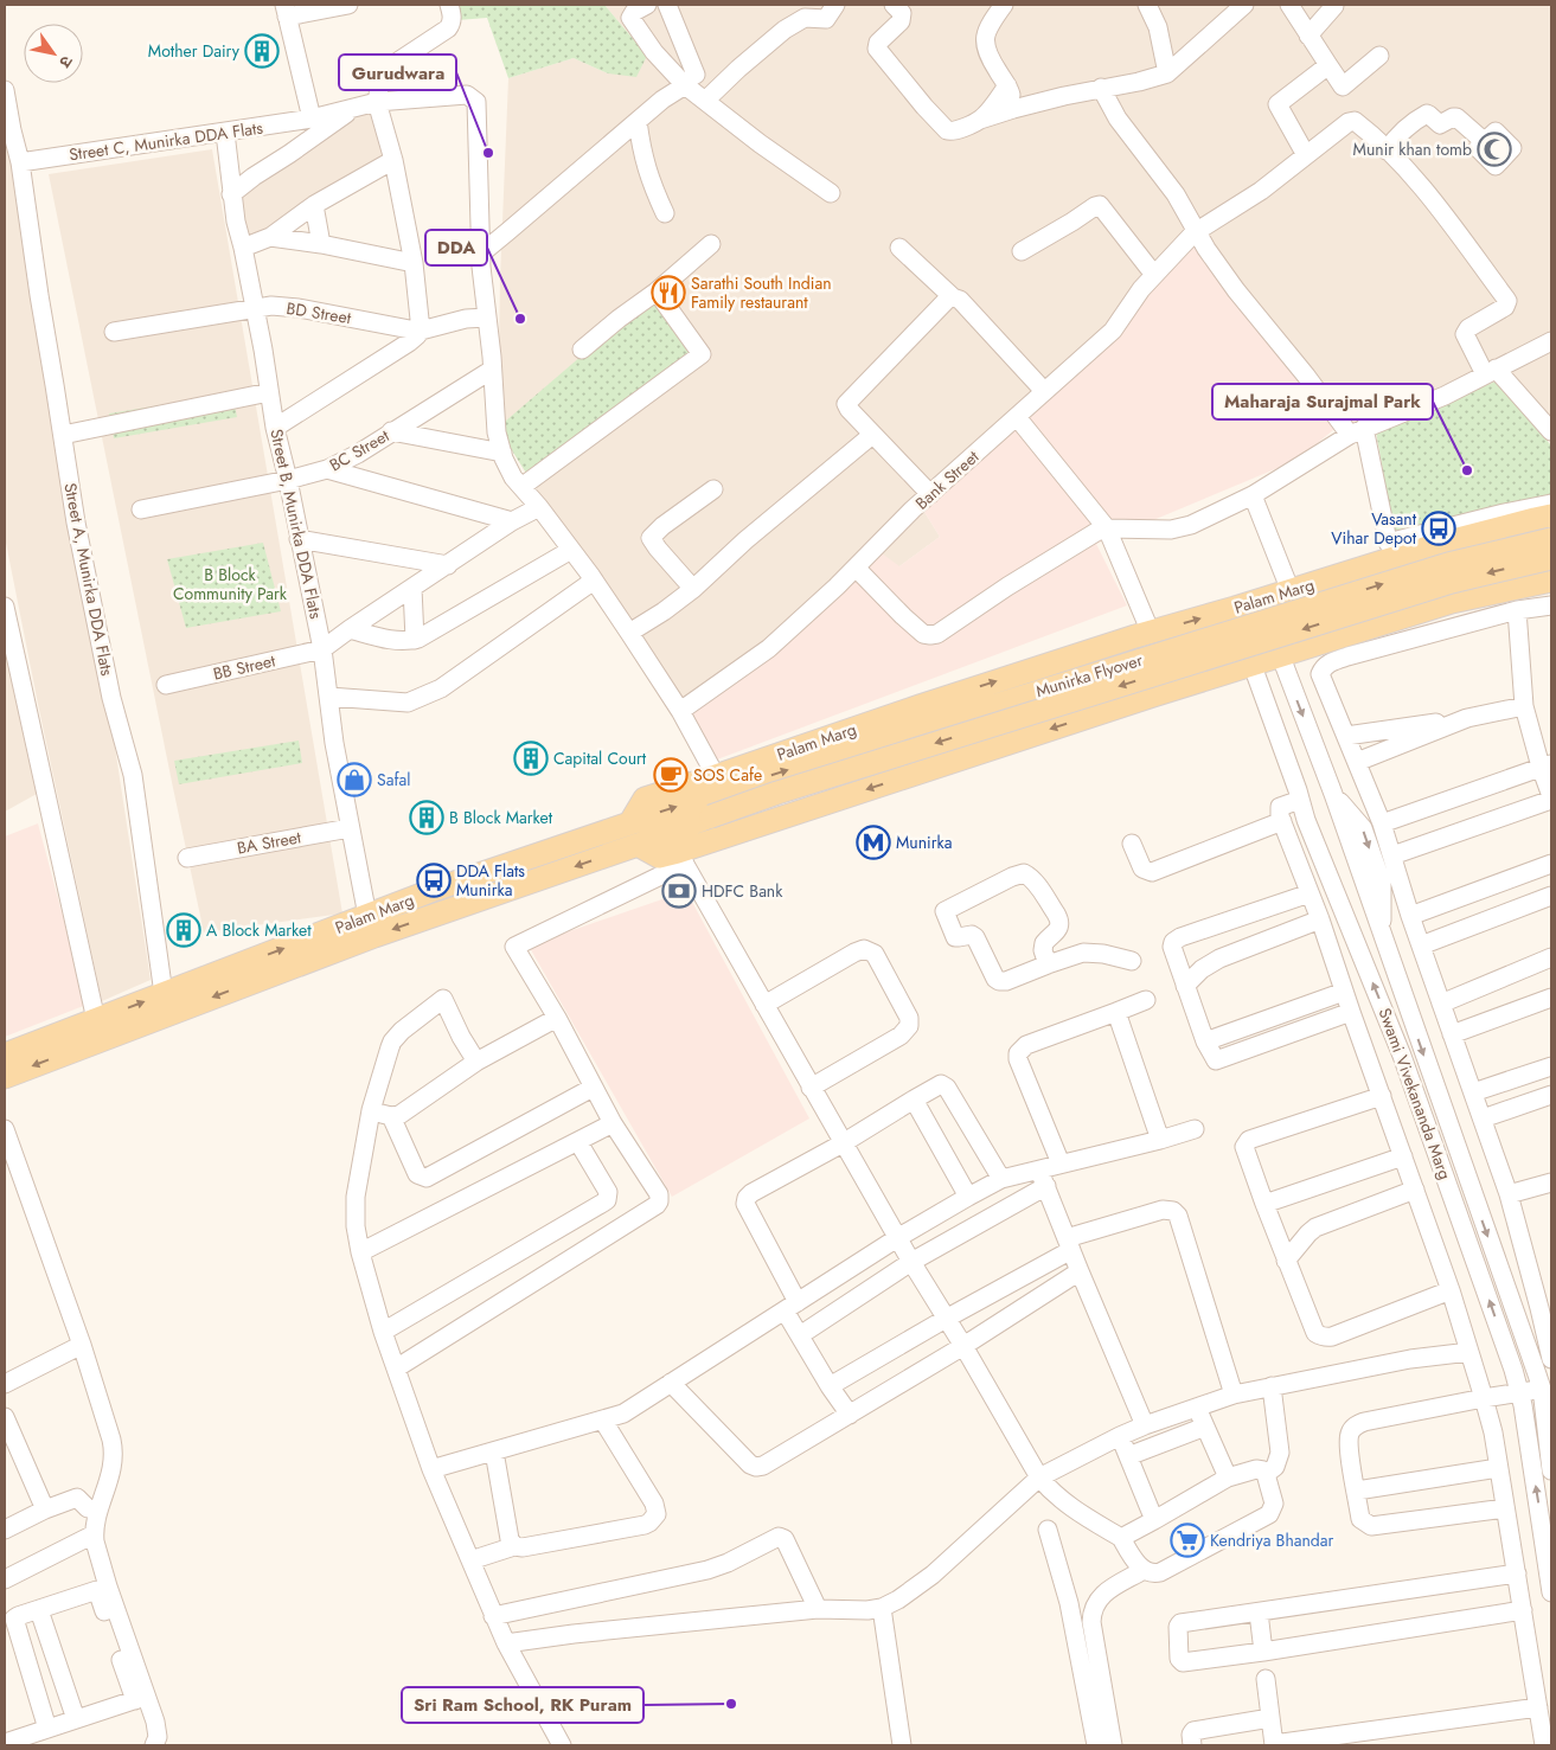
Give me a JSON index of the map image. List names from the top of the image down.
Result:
{
  "streets": {
    "main road": ["Palam Marg", "Munirka Flyover"],
    "street": [
      "Street C, Munirka DDA Flats",
      "BD Street",
      "BC Street",
      "Bank Street",
      "Street B, Munirka DDA Flats",
      "Street A, Munirka DDA Flats",
      "BB Street",
      "BA Street",
      "Swami Vivekananda Marg"
    ]
  },
  "crossings": [
    ["Street C, Munirka DDA Flats", "Street B, Munirka DDA Flats"],
    ["Street C, Munirka DDA Flats", "Street A, Munirka DDA Flats"],
    ["BD Street", "Street B, Munirka DDA Flats"],
    ["BC Street", "Street B, Munirka DDA Flats"],
    ["Street B, Munirka DDA Flats", "Palam Marg"],
    ["Street B, Munirka DDA Flats", "BB Street"],
    ["Street B, Munirka DDA Flats", "BA Street"],
    ["Street A, Munirka DDA Flats", "Palam Marg"],
    ["Palam Marg", "Munirka Flyover"],
    ["Palam Marg", "Swami Vivekananda Marg"]
  ],
  "parks": ["B Block Community Park"],
  "places": {
    "building": [
      "Mother Dairy",
      "Capital Court",
      "B Block Market",
      "A Block Market"
    ],
    "mosque": ["Munir khan tomb"],
    "other": [
      "Gurudwara",
      "DDA",
      "Maharaja Surajmal Park",
      "Sri Ram School, RK Puram"
    ],
    "restaurant": ["Sarathi South Indian Family restaurant"],
    "bus stop": ["Vasant Vihar Depot", "DDA Flats Munirka"],
    "cafe": ["SOS Cafe"],
    "shop": ["Safal"],
    "metro station": ["Munirka"],
    "bank": ["HDFC Bank"],
    "supermarket": ["Kendriya Bhandar"]
  },
  "north": "bottom right"
}
